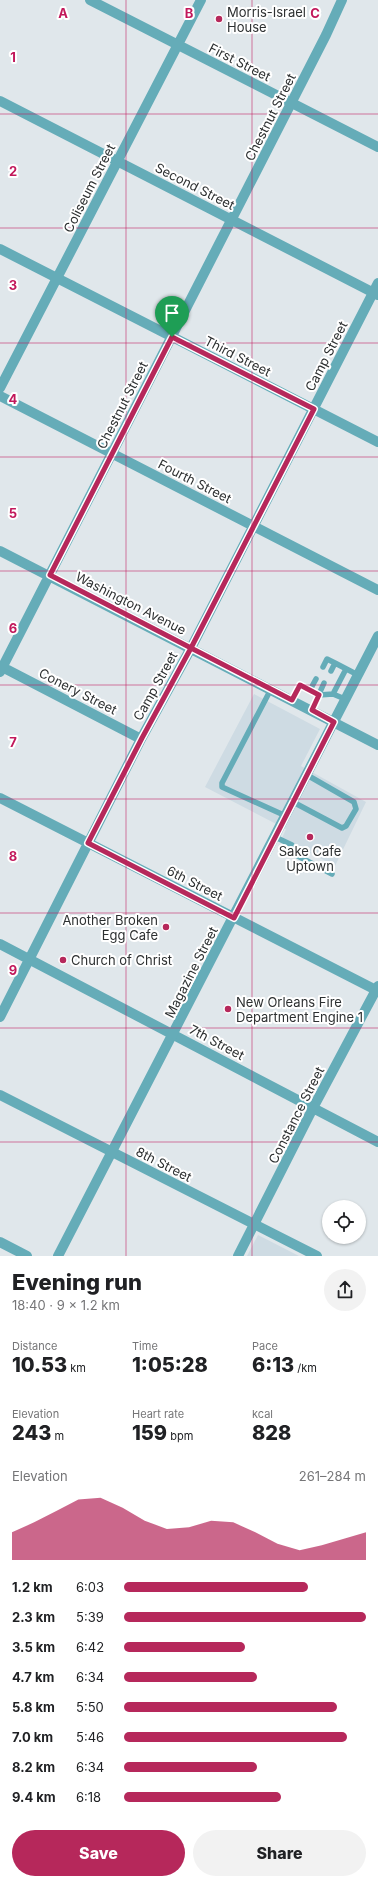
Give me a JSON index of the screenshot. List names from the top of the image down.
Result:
{
  "streets": {
    "street": [
      "First Street",
      "Chestnut Street",
      "Second Street",
      "Coliseum Street",
      "Third Street",
      "Camp Street",
      "Fourth Street",
      "Washington Avenue",
      "Conery Street",
      "6th Street",
      "Magazine Street",
      "7th Street",
      "Constance Street",
      "8th Street"
    ]
  },
  "crossings": [
    ["First Street", "Chestnut Street"],
    ["First Street", "Coliseum Street"],
    ["Chestnut Street", "Second Street"],
    ["Chestnut Street", "Third Street"],
    ["Chestnut Street", "Fourth Street"],
    ["Chestnut Street", "Washington Avenue"],
    ["Chestnut Street", "Conery Street"],
    ["Second Street", "Coliseum Street"],
    ["Second Street", "Camp Street"],
    ["Coliseum Street", "Third Street"],
    ["Third Street", "Camp Street"],
    ["Camp Street", "Fourth Street"],
    ["Camp Street", "Washington Avenue"],
    ["Camp Street", "Conery Street"],
    ["Camp Street", "6th Street"],
    ["Camp Street", "7th Street"],
    ["Washington Avenue", "Magazine Street"],
    ["6th Street", "Magazine Street"],
    ["6th Street", "Constance Street"],
    ["Magazine Street", "7th Street"],
    ["Magazine Street", "8th Street"],
    ["7th Street", "Constance Street"],
    ["Constance Street", "8th Street"]
  ],
  "places": [
    "Morris-Israel House",
    "Sake Cafe Uptown",
    "Another Broken Egg Cafe",
    "Church of Christ",
    "New Orleans Fire Department Engine 1"
  ],
  "page": {
    "heading": ["Evening run", "18:40 · 9 × 1.2 km"],
    "stats": [
      ["Distance", "10.53 km"],
      ["Time", "1:05:28"],
      ["Pace", "6:13 /km"],
      ["Elevation", "243 m"],
      ["Heart rate", "159 bpm"],
      ["kcal", "828"]
    ],
    "chart": ["Elevation", "261–284 m"],
    "list": [
      {
        "name": "1.2 km",
        "note": "6:03"
      },
      {
        "name": "2.3 km",
        "note": "5:39"
      },
      {
        "name": "3.5 km",
        "note": "6:42"
      },
      {
        "name": "4.7 km",
        "note": "6:34"
      },
      {
        "name": "5.8 km",
        "note": "5:50"
      },
      {
        "name": "7.0 km",
        "note": "5:46"
      },
      {
        "name": "8.2 km",
        "note": "6:34"
      },
      {
        "name": "9.4 km",
        "note": "6:18"
      }
    ],
    "buttons": ["Save", "Share"]
  },
  "grid": {
    "columns": ["A", "B", "C"],
    "rows": [
      "1",
      "2",
      "3",
      "4",
      "5",
      "6",
      "7",
      "8",
      "9"
    ]
  }
}
